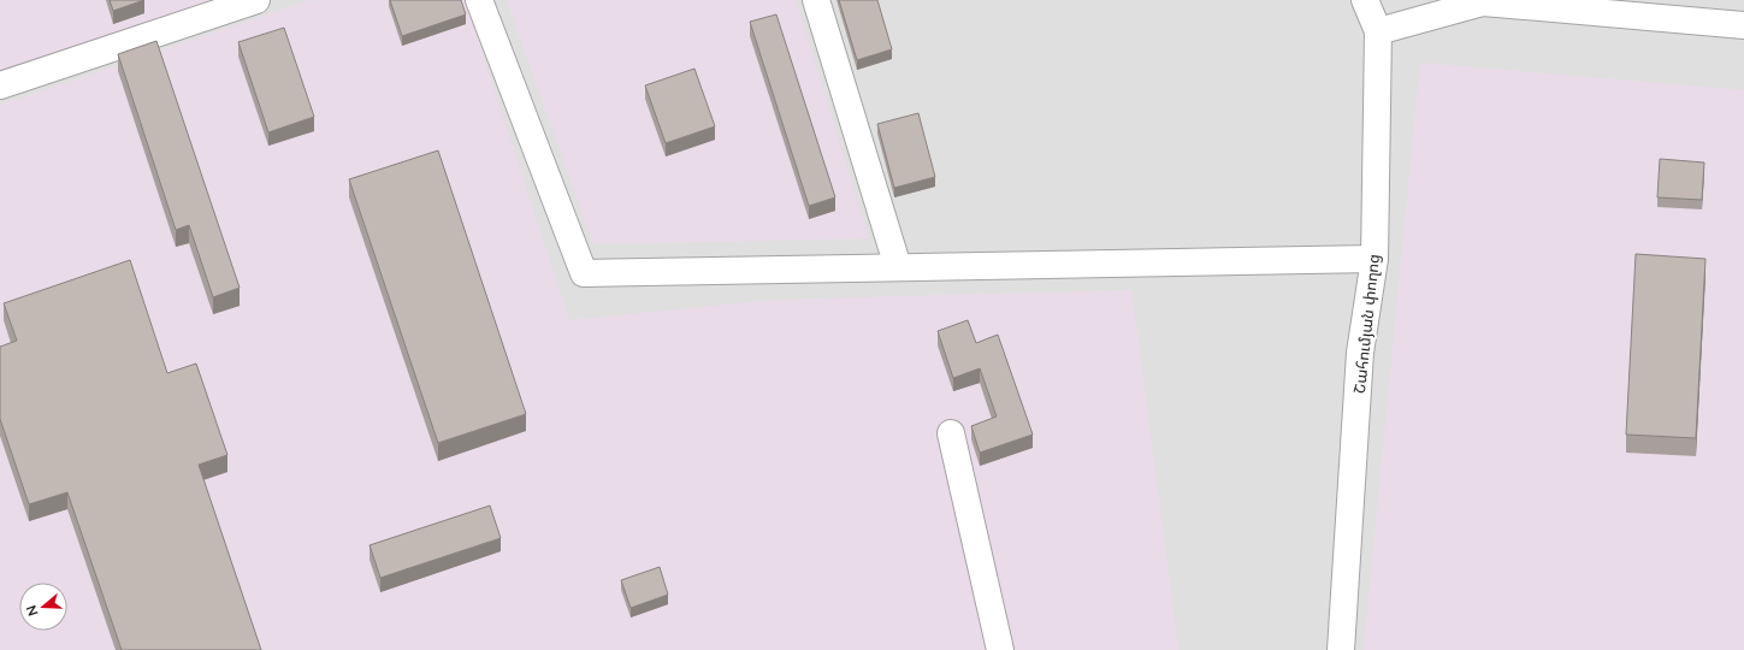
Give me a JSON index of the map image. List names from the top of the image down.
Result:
{
  "streets": {
    "street": ["Շահումյան փողոց"]
  },
  "north": "left"
}
